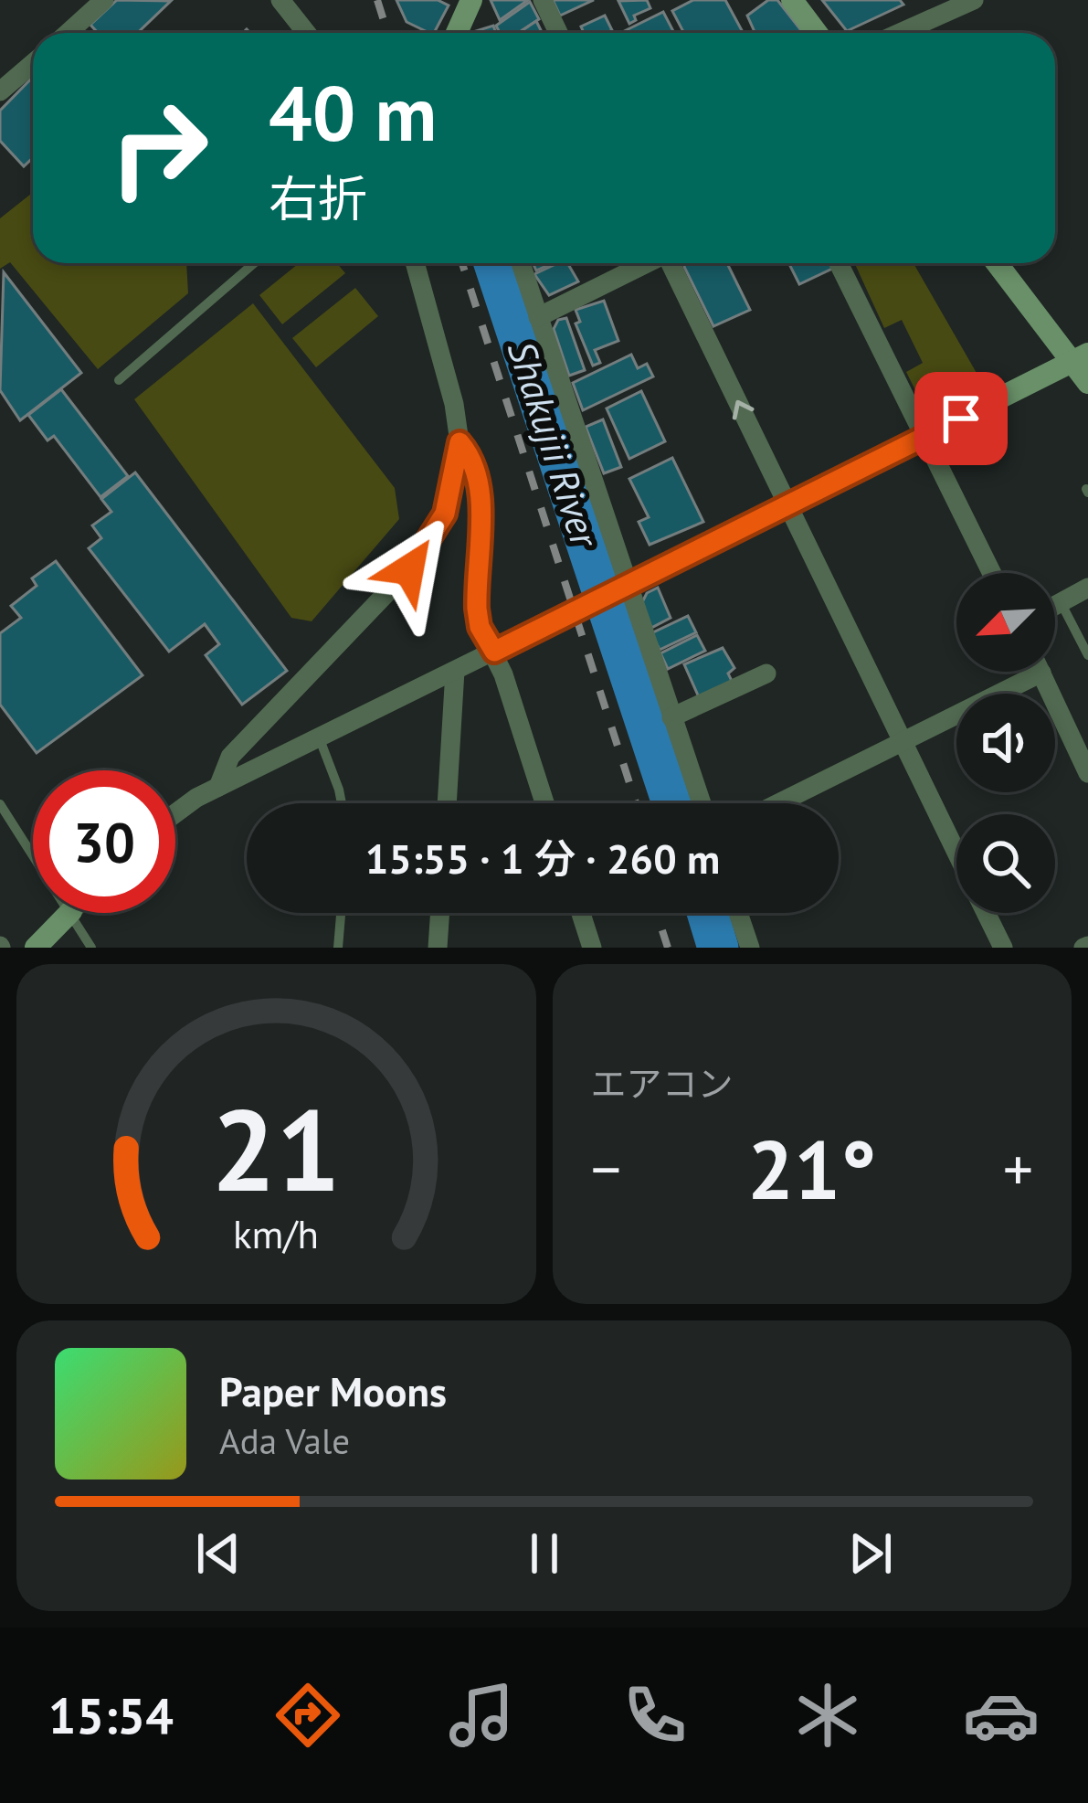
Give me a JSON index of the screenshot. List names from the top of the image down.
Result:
{
  "water": ["Shakujii River"],
  "north": "bottom left",
  "page": {
    "turn": ["40 m", "右折"],
    "limit": "30",
    "trip": "15:55 · 1 分 · 260 m",
    "tile": "エアコン",
    "heat": ["−", "21°", "+"],
    "song": ["Paper Moons", "Ada Vale"],
    "tabs": "15:54",
    "gauge": ["21", "km/h"]
  }
}
